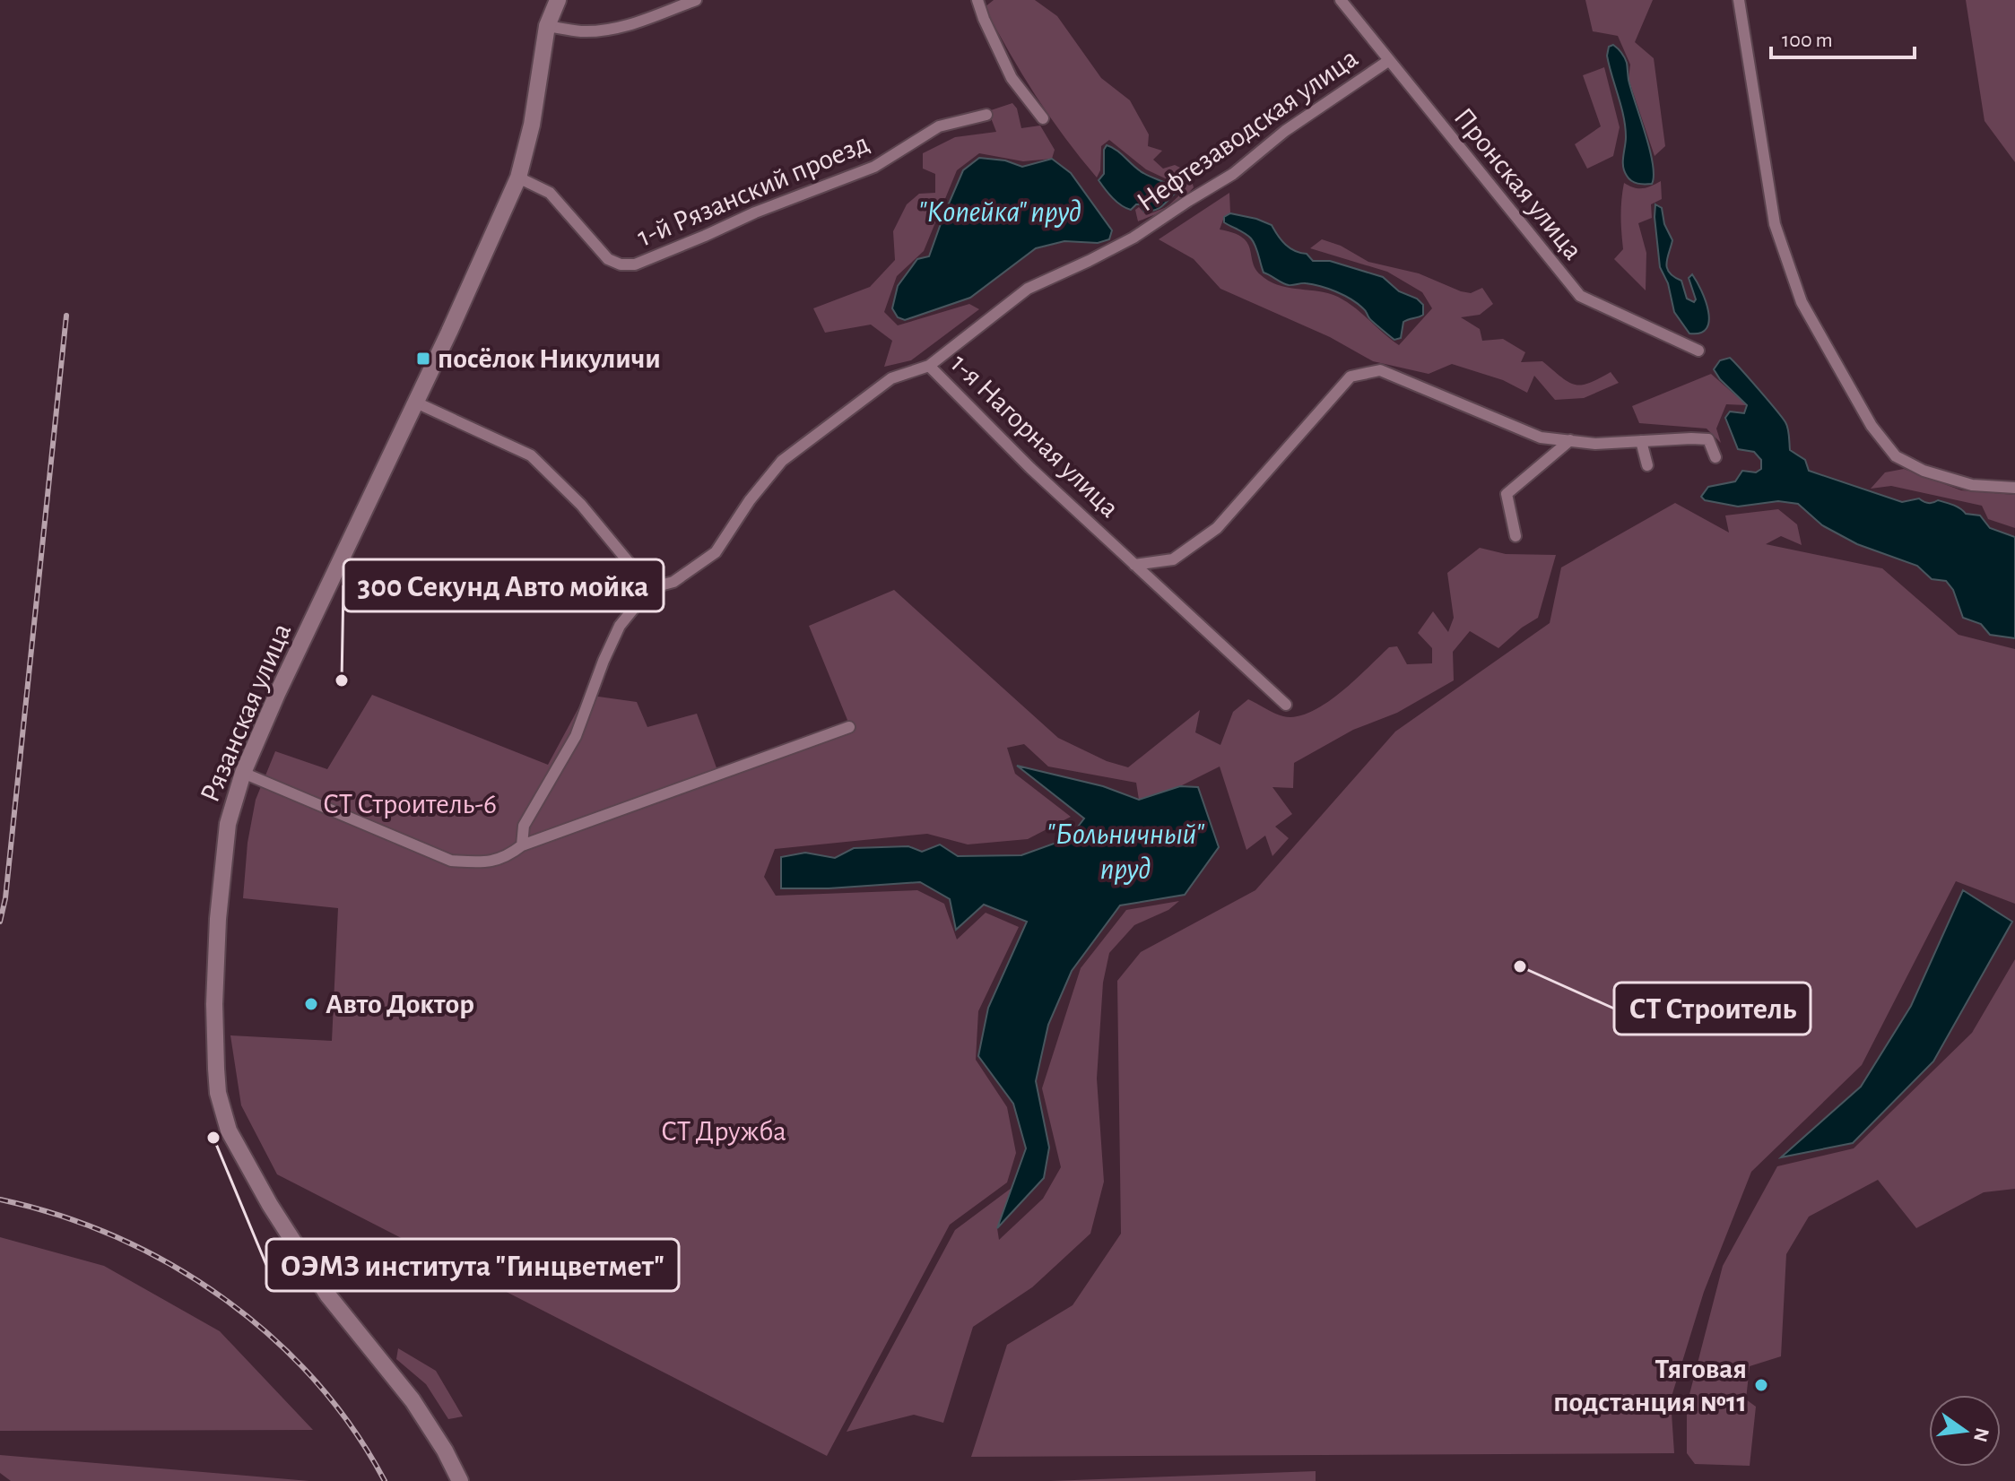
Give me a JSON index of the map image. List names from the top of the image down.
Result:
{
  "streets": {
    "street": [
      "Нефтезаводская улица",
      "Пронская улица",
      "1-й Рязанский проезд",
      "1-я Нагорная улица",
      "Рязанская улица"
    ]
  },
  "crossings": [
    ["Нефтезаводская улица", "Пронская улица"],
    ["Нефтезаводская улица", "1-я Нагорная улица"],
    ["1-й Рязанский проезд", "Рязанская улица"]
  ],
  "water": ["\"Копейка\" пруд", "\"Больничный\" пруд"],
  "parks": ["СТ Строитель-6", "СТ Дружба"],
  "places": {
    "transit": ["посёлок Никуличи"],
    "other": [
      "300 Секунд Авто мойка",
      "СТ Строитель",
      "Авто Доктор",
      "ОЭМЗ института \"Гинцветмет\"",
      "Тяговая подстанция №11"
    ]
  },
  "scale_bar": "100 m",
  "north": "right"
}
